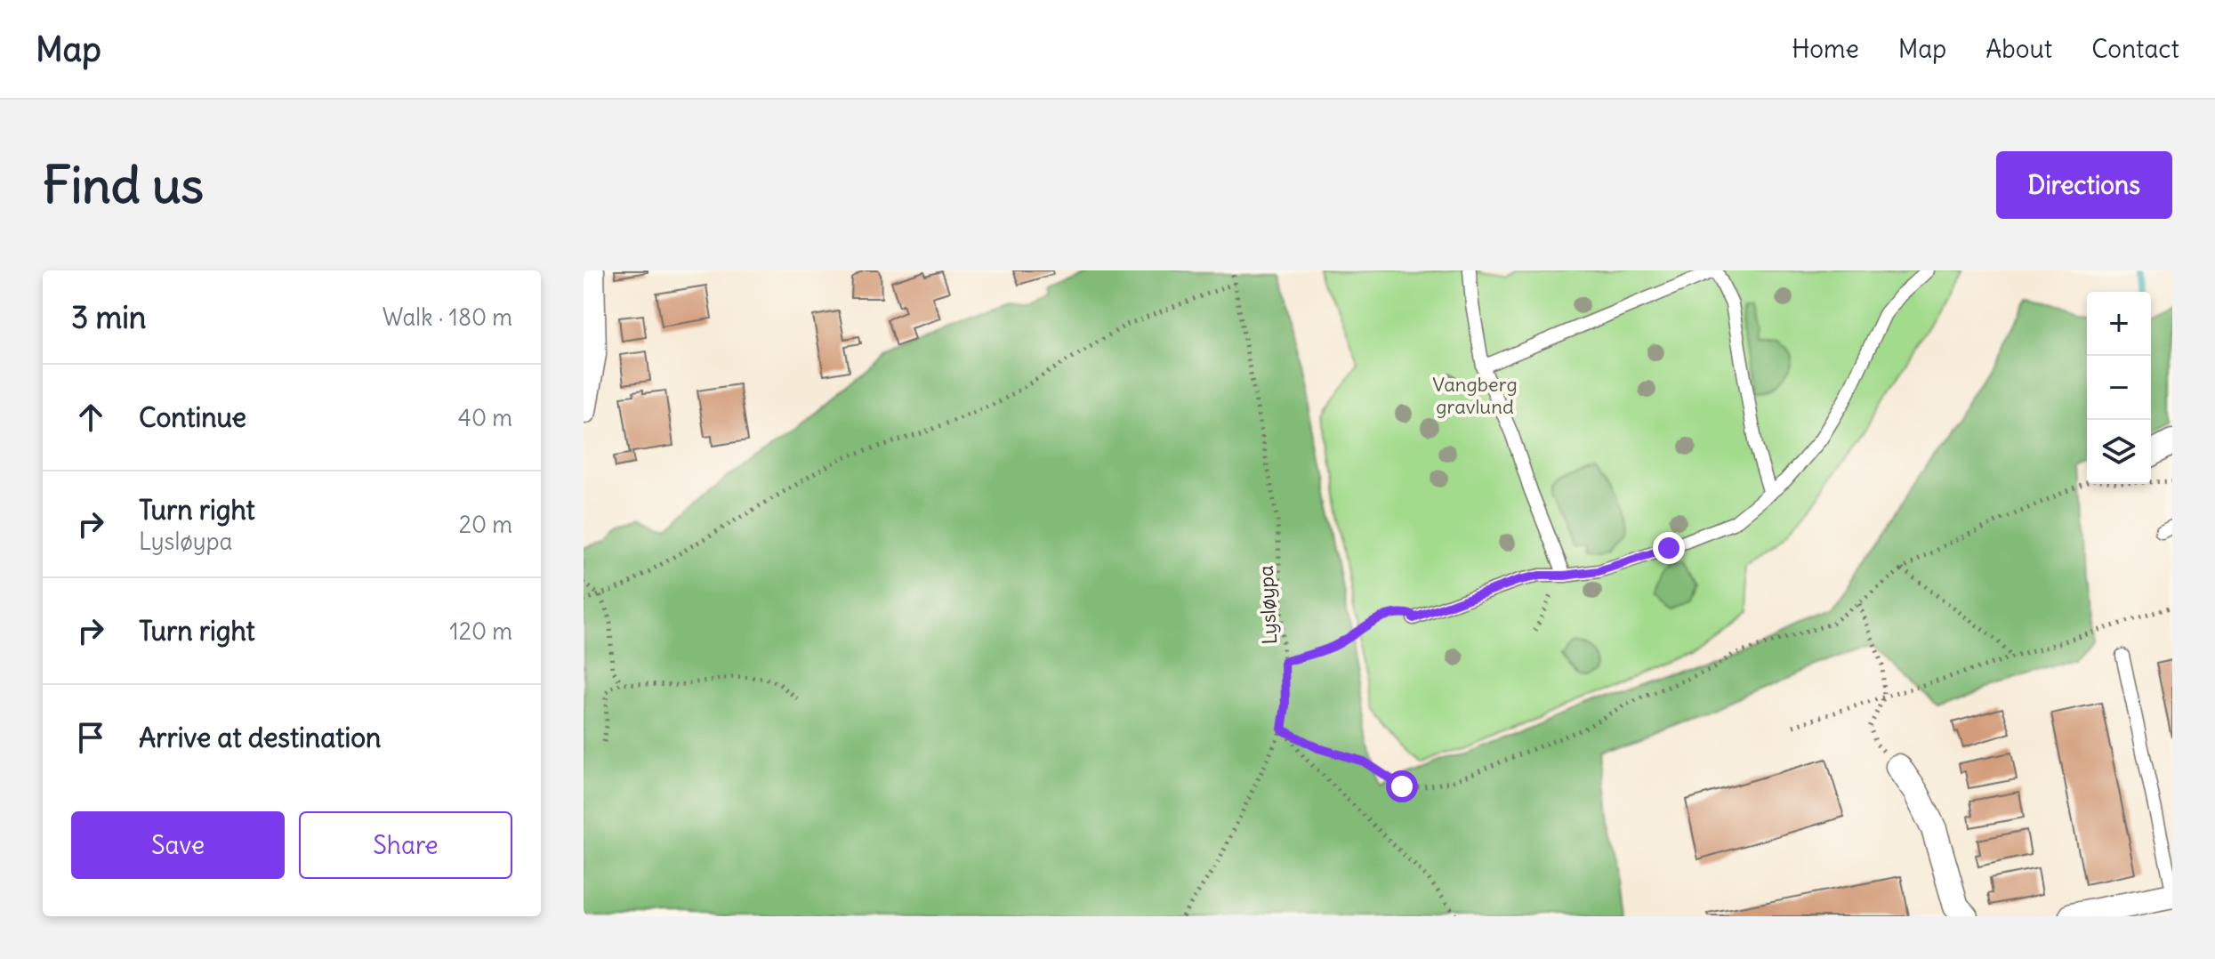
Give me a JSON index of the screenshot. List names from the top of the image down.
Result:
{
  "streets": {
    "path": ["Lysløypa"]
  },
  "parks": ["Vangberg gravlund"],
  "page": {
    "header": "Map",
    "nav": [
      "Home",
      "Map",
      "About",
      "Contact"
    ],
    "buttons": [
      "Directions",
      ["Save", "Share"]
    ],
    "title": "Find us",
    "heading": ["3 min", "Walk · 180 m"],
    "map_buttons": ["+", "−"],
    "list": [
      ["Continue", "40 m"],
      ["Turn right", "Lysløypa", "20 m"],
      ["Turn right", "120 m"],
      "Arrive at destination"
    ]
  }
}
